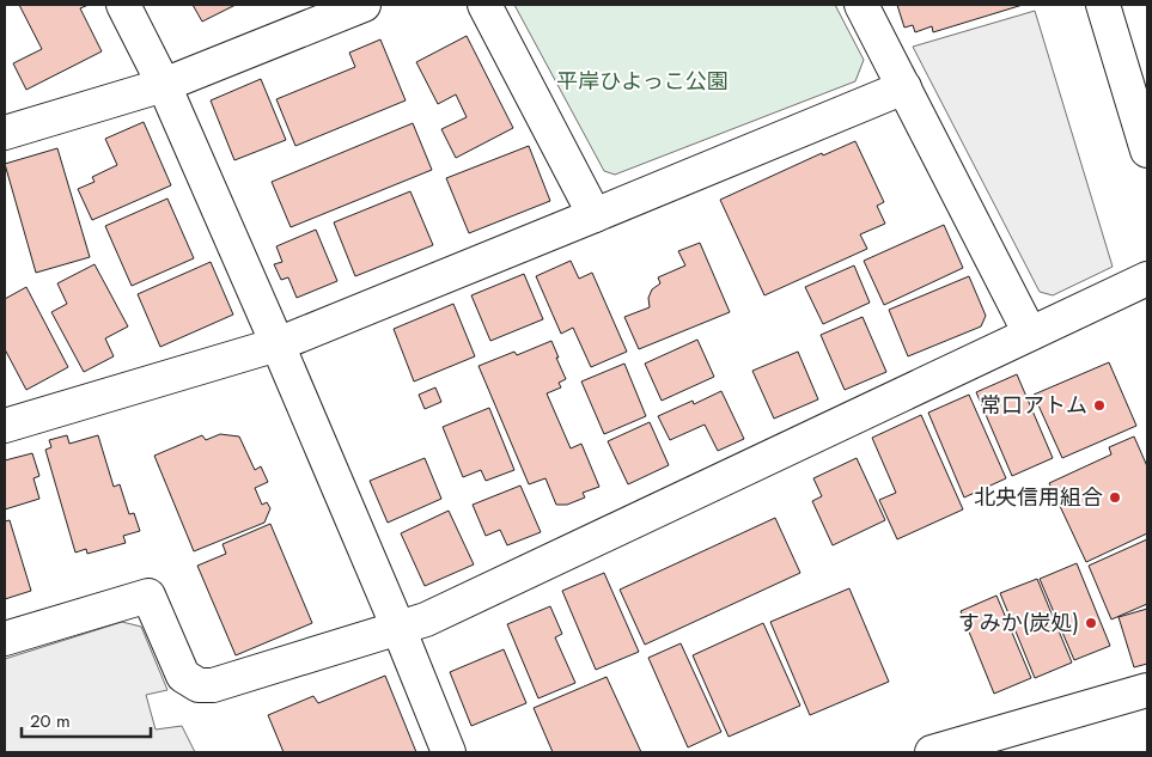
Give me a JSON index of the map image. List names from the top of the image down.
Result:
{
  "parks": ["平岸ひよっこ公園"],
  "places": ["常口アトム", "北央信用組合", "すみか(炭処)"],
  "scale_bar": "20 m"
}
